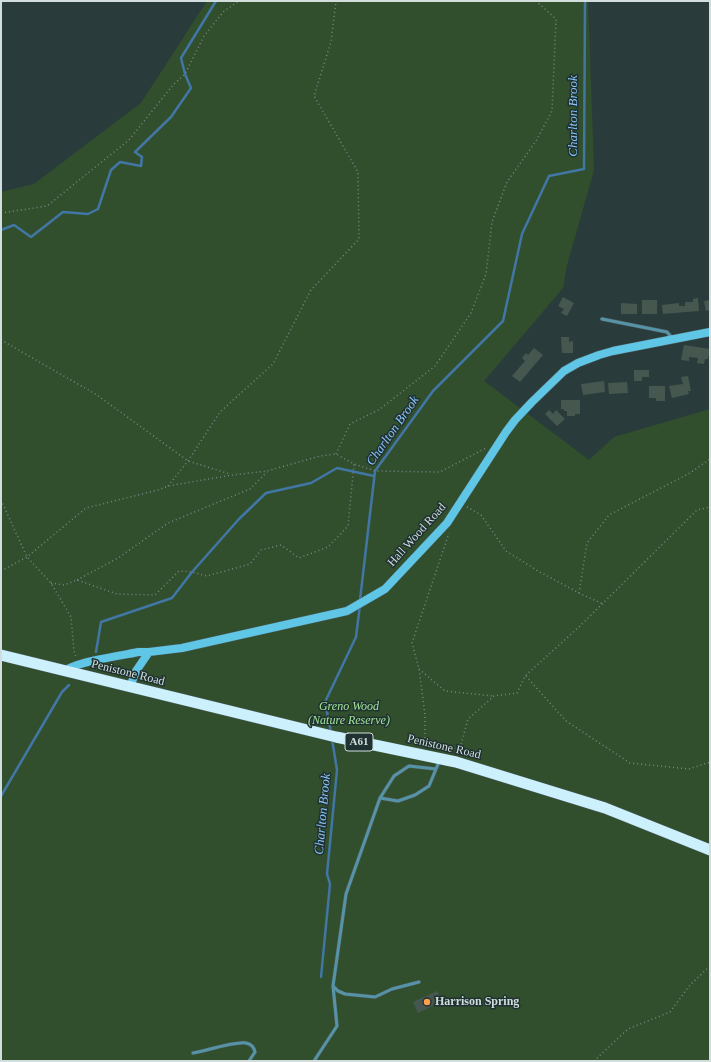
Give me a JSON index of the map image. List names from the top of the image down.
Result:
{
  "streets": {
    "highway": ["Penistone Road", "A61"],
    "main road": ["Hall Wood Road"]
  },
  "crossings": [
    ["Hall Wood Road", "Penistone Road"]
  ],
  "water": ["Charlton Brook"],
  "parks": ["Greno Wood (Nature Reserve)"],
  "places": ["Harrison Spring"]
}
